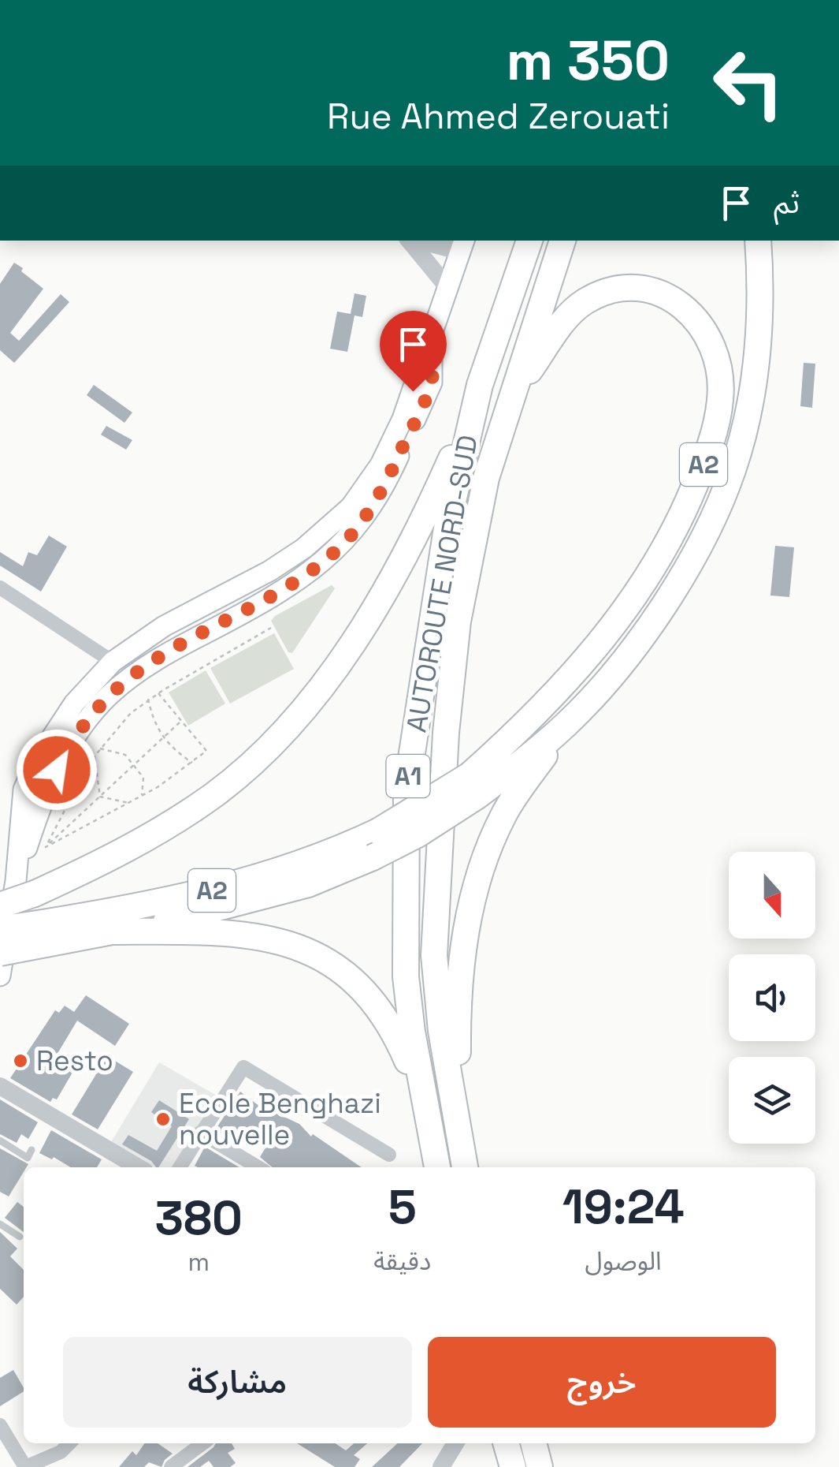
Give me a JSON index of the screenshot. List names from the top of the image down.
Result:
{
  "streets": {
    "highway": ["A2", "AUTOROUTE NORD-SUD", "A1"]
  },
  "crossings": [
    ["A2", "AUTOROUTE NORD-SUD"]
  ],
  "places": ["Resto", "Ecole Benghazi nouvelle"],
  "north": "bottom",
  "page": {
    "turn": ["350 m", "Rue Ahmed Zerouati"],
    "then": "ثم",
    "eta": [
      "19:24",
      "الوصول",
      "5",
      "دقيقة",
      "380",
      "m"
    ],
    "buttons": ["خروج", "مشاركة"]
  }
}
